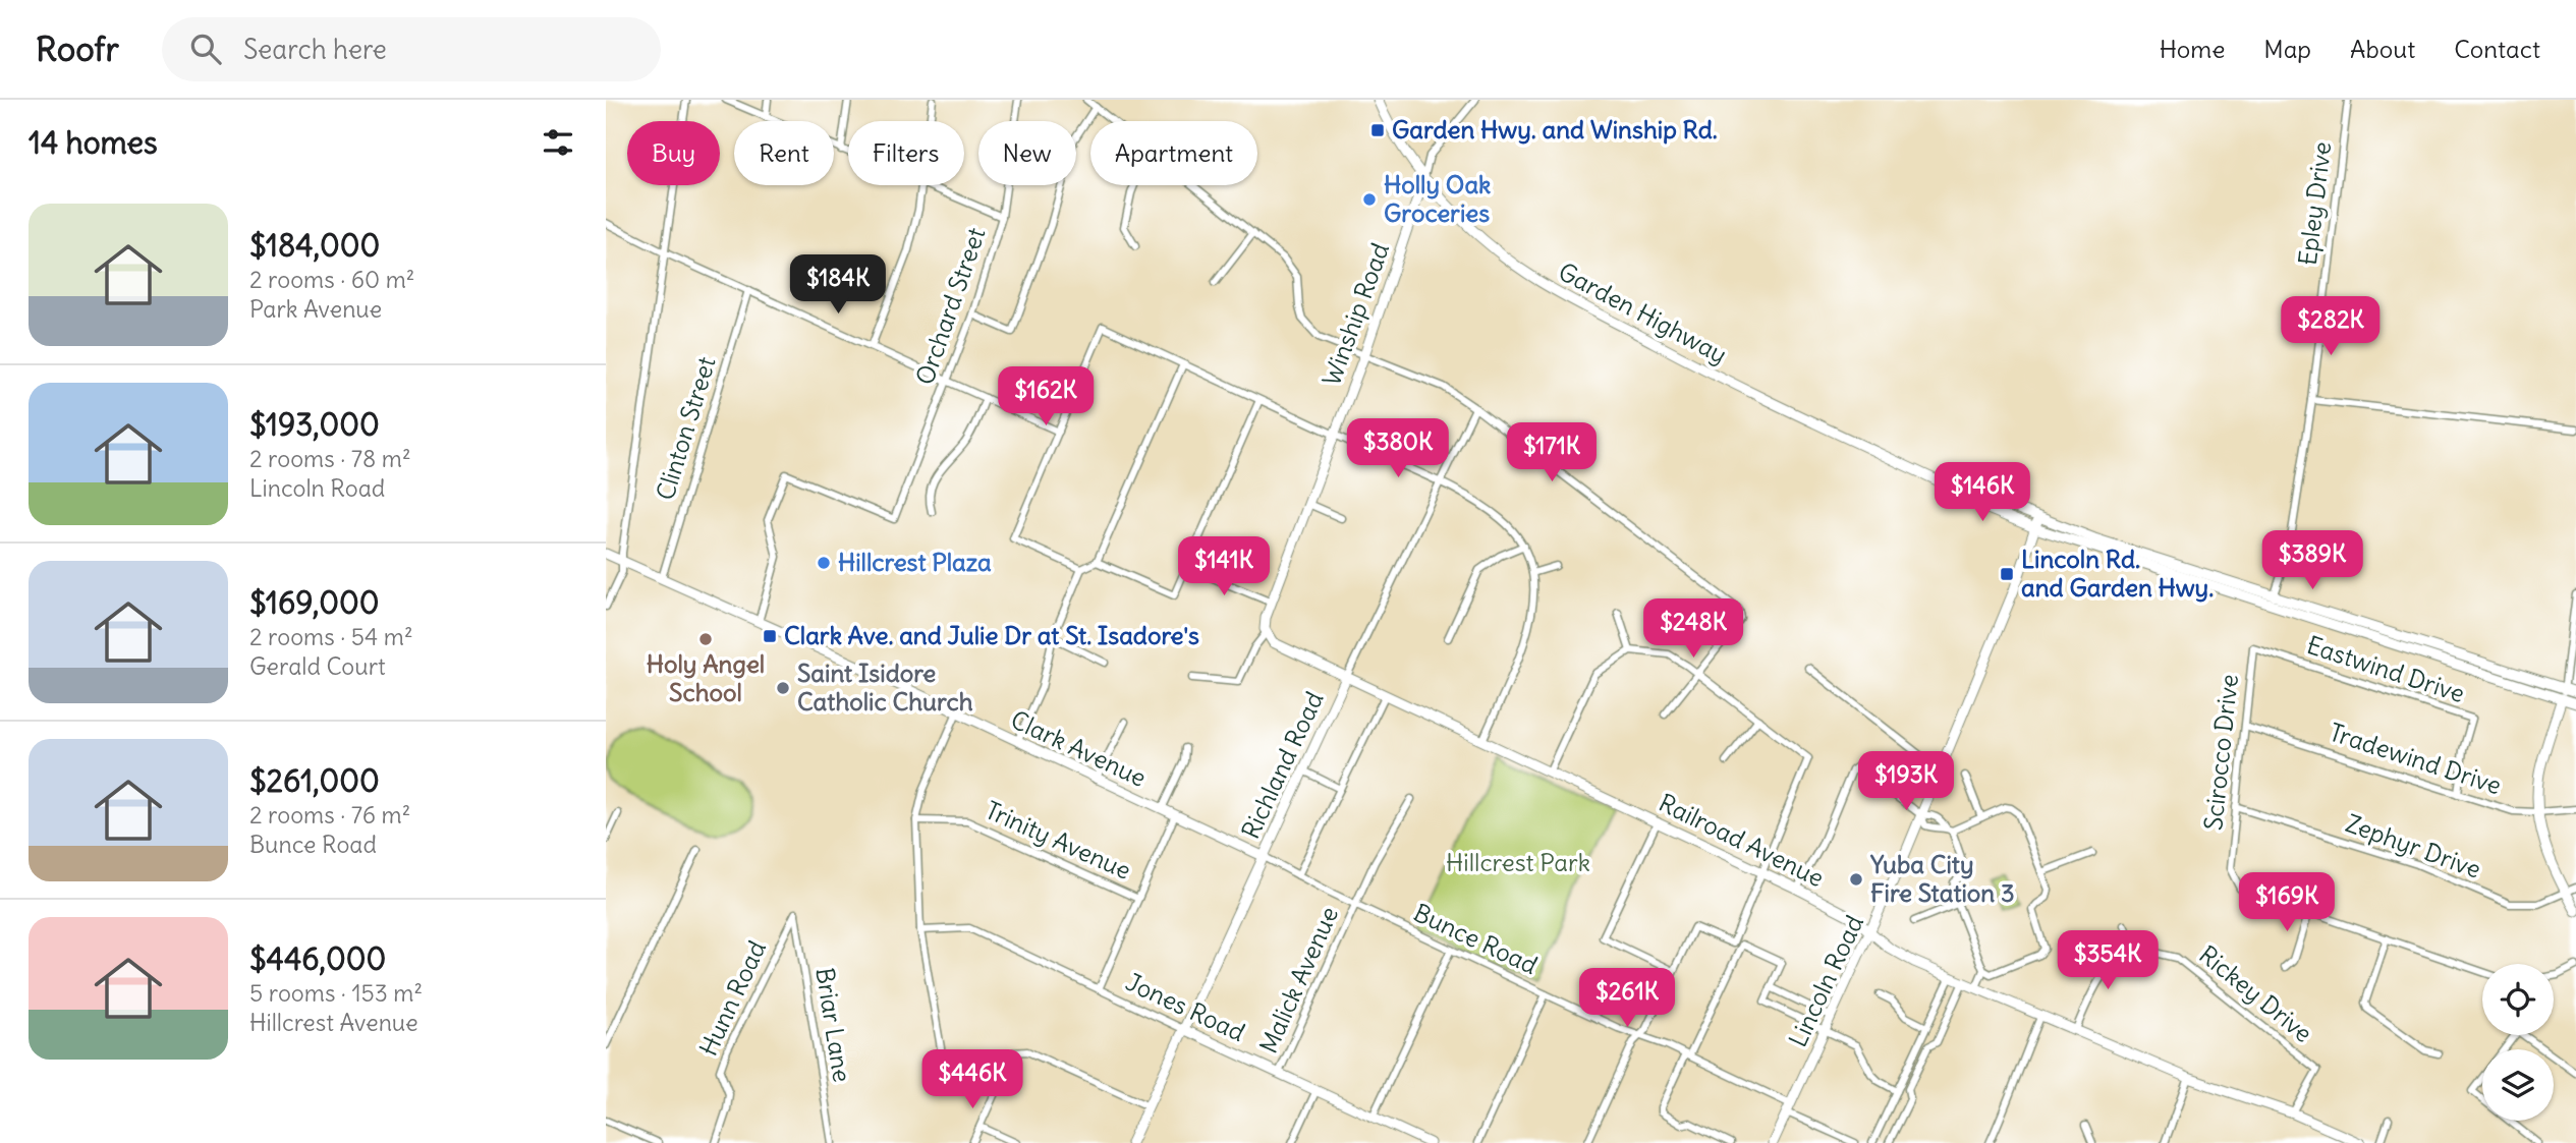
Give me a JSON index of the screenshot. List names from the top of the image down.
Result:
{
  "streets": {
    "street": [
      "Epley Drive",
      "Orchard Street",
      "Garden Highway",
      "Winship Road",
      "Clinton Street",
      "Eastwind Drive",
      "Clark Avenue",
      "Scirocco Drive",
      "Tradewind Drive",
      "Richland Road",
      "Trinity Avenue",
      "Railroad Avenue",
      "Zephyr Drive",
      "Bunce Road",
      "Malick Avenue",
      "Lincoln Road",
      "Rickey Drive",
      "Hunn Road",
      "Jones Road",
      "Briar Lane"
    ]
  },
  "crossings": [
    ["Epley Drive", "Garden Highway"],
    ["Orchard Street", "Clark Avenue"],
    ["Garden Highway", "Winship Road"],
    ["Garden Highway", "Lincoln Road"],
    ["Winship Road", "Railroad Avenue"],
    ["Clinton Street", "Clark Avenue"],
    ["Eastwind Drive", "Scirocco Drive"],
    ["Eastwind Drive", "Tradewind Drive"],
    ["Clark Avenue", "Richland Road"],
    ["Clark Avenue", "Bunce Road"],
    ["Scirocco Drive", "Tradewind Drive"],
    ["Scirocco Drive", "Zephyr Drive"],
    ["Richland Road", "Railroad Avenue"],
    ["Richland Road", "Bunce Road"],
    ["Richland Road", "Jones Road"],
    ["Railroad Avenue", "Lincoln Road"],
    ["Railroad Avenue", "Rickey Drive"],
    ["Bunce Road", "Malick Avenue"],
    ["Bunce Road", "Lincoln Road"],
    ["Malick Avenue", "Jones Road"],
    ["Hunn Road", "Briar Lane"]
  ],
  "parks": ["Hillcrest Park"],
  "places": {
    "transit": ["Garden Hwy. and Winship Rd.", "Lincoln Rd. and Garden Hwy.", "Clark Ave. and Julie Dr at St. Isadore's"],
    "other": [
      "Holly Oak Groceries",
      "Hillcrest Plaza",
      "Holy Angel School",
      "Saint Isidore Catholic Church",
      "Yuba City Fire Station 3"
    ]
  },
  "page": {
    "header": "Roofr",
    "search": "Search here",
    "nav": [
      "Home",
      "Map",
      "About",
      "Contact"
    ],
    "heading": "14 homes",
    "chip": [
      "Buy",
      "Rent",
      "Filters",
      "New",
      "Apartment"
    ],
    "list": [
      {
        "name": "$184,000",
        "note": "2 rooms · 60 m² · Park Avenue"
      },
      {
        "name": "$193,000",
        "note": "2 rooms · 78 m² · Lincoln Road"
      },
      {
        "name": "$169,000",
        "note": "2 rooms · 54 m² · Gerald Court"
      },
      {
        "name": "$261,000",
        "note": "2 rooms · 76 m² · Bunce Road"
      },
      {
        "name": "$446,000",
        "note": "5 rooms · 153 m² · Hillcrest Avenue"
      }
    ],
    "price": [
      "$184K",
      "$282K",
      "$162K",
      "$380K",
      "$171K",
      "$146K",
      "$389K",
      "$141K",
      "$248K",
      "$193K",
      "$169K",
      "$354K",
      "$261K",
      "$446K"
    ]
  }
}
